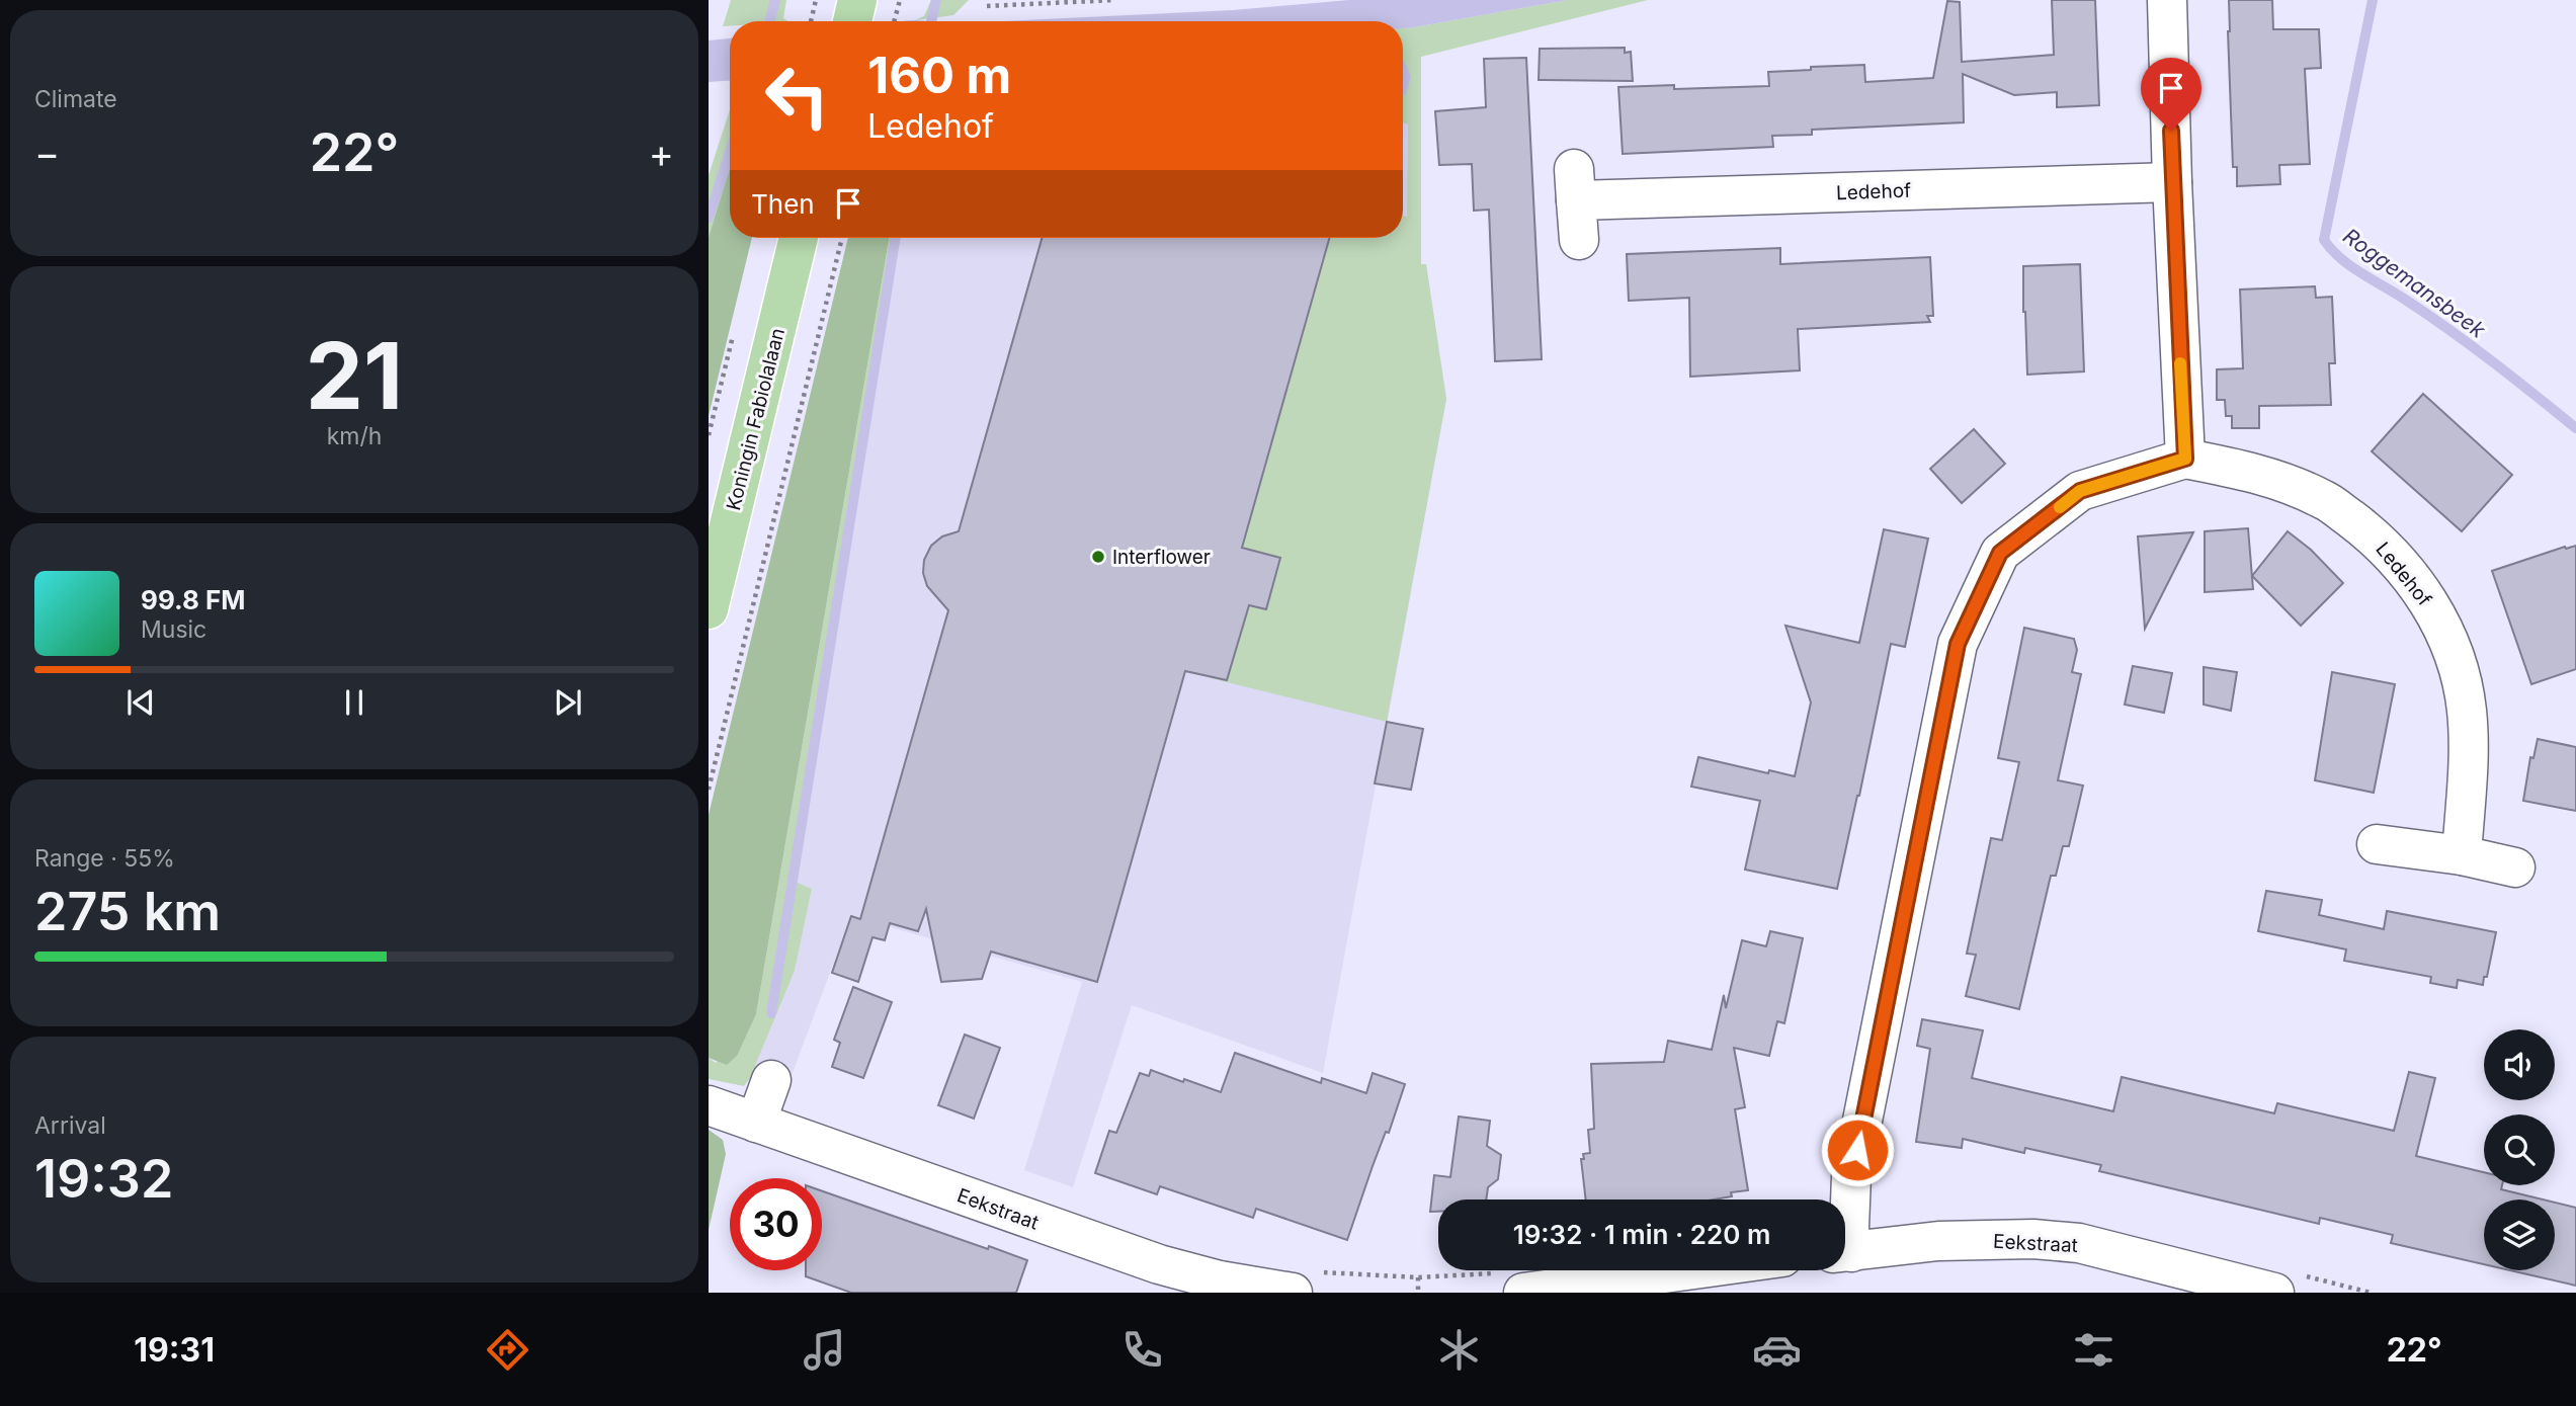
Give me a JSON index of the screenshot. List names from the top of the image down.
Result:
{
  "streets": {
    "main road": ["Koningin Fabiolalaan"],
    "street": ["Ledehof", "Eekstraat"]
  },
  "water": ["Roggemansbeek"],
  "places": ["Interflower"],
  "page": {
    "tile": [
      "Climate",
      ["21", "km/h"],
      ["Range · 55%", "275 km"],
      ["Arrival", "19:32"]
    ],
    "turn": ["160 m", "Ledehof"],
    "heat": ["−", "22°", "+"],
    "then": "Then",
    "song": ["99.8 FM", "Music"],
    "limit": "30",
    "trip": "19:32 · 1 min · 220 m",
    "tabs": ["19:31", "22°"]
  }
}
